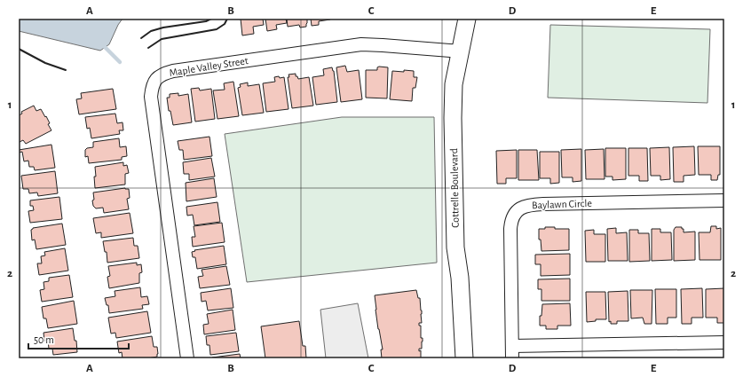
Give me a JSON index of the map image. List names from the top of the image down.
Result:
{
  "streets": {
    "main road": ["Cottrelle Boulevard"],
    "street": ["Maple Valley Street", "Baylawn Circle"]
  },
  "crossings": [
    ["Maple Valley Street", "Cottrelle Boulevard"]
  ],
  "scale_bar": "50 m",
  "grid": {
    "columns": [
      "A",
      "B",
      "C",
      "D",
      "E"
    ],
    "rows": ["1", "2"]
  }
}
